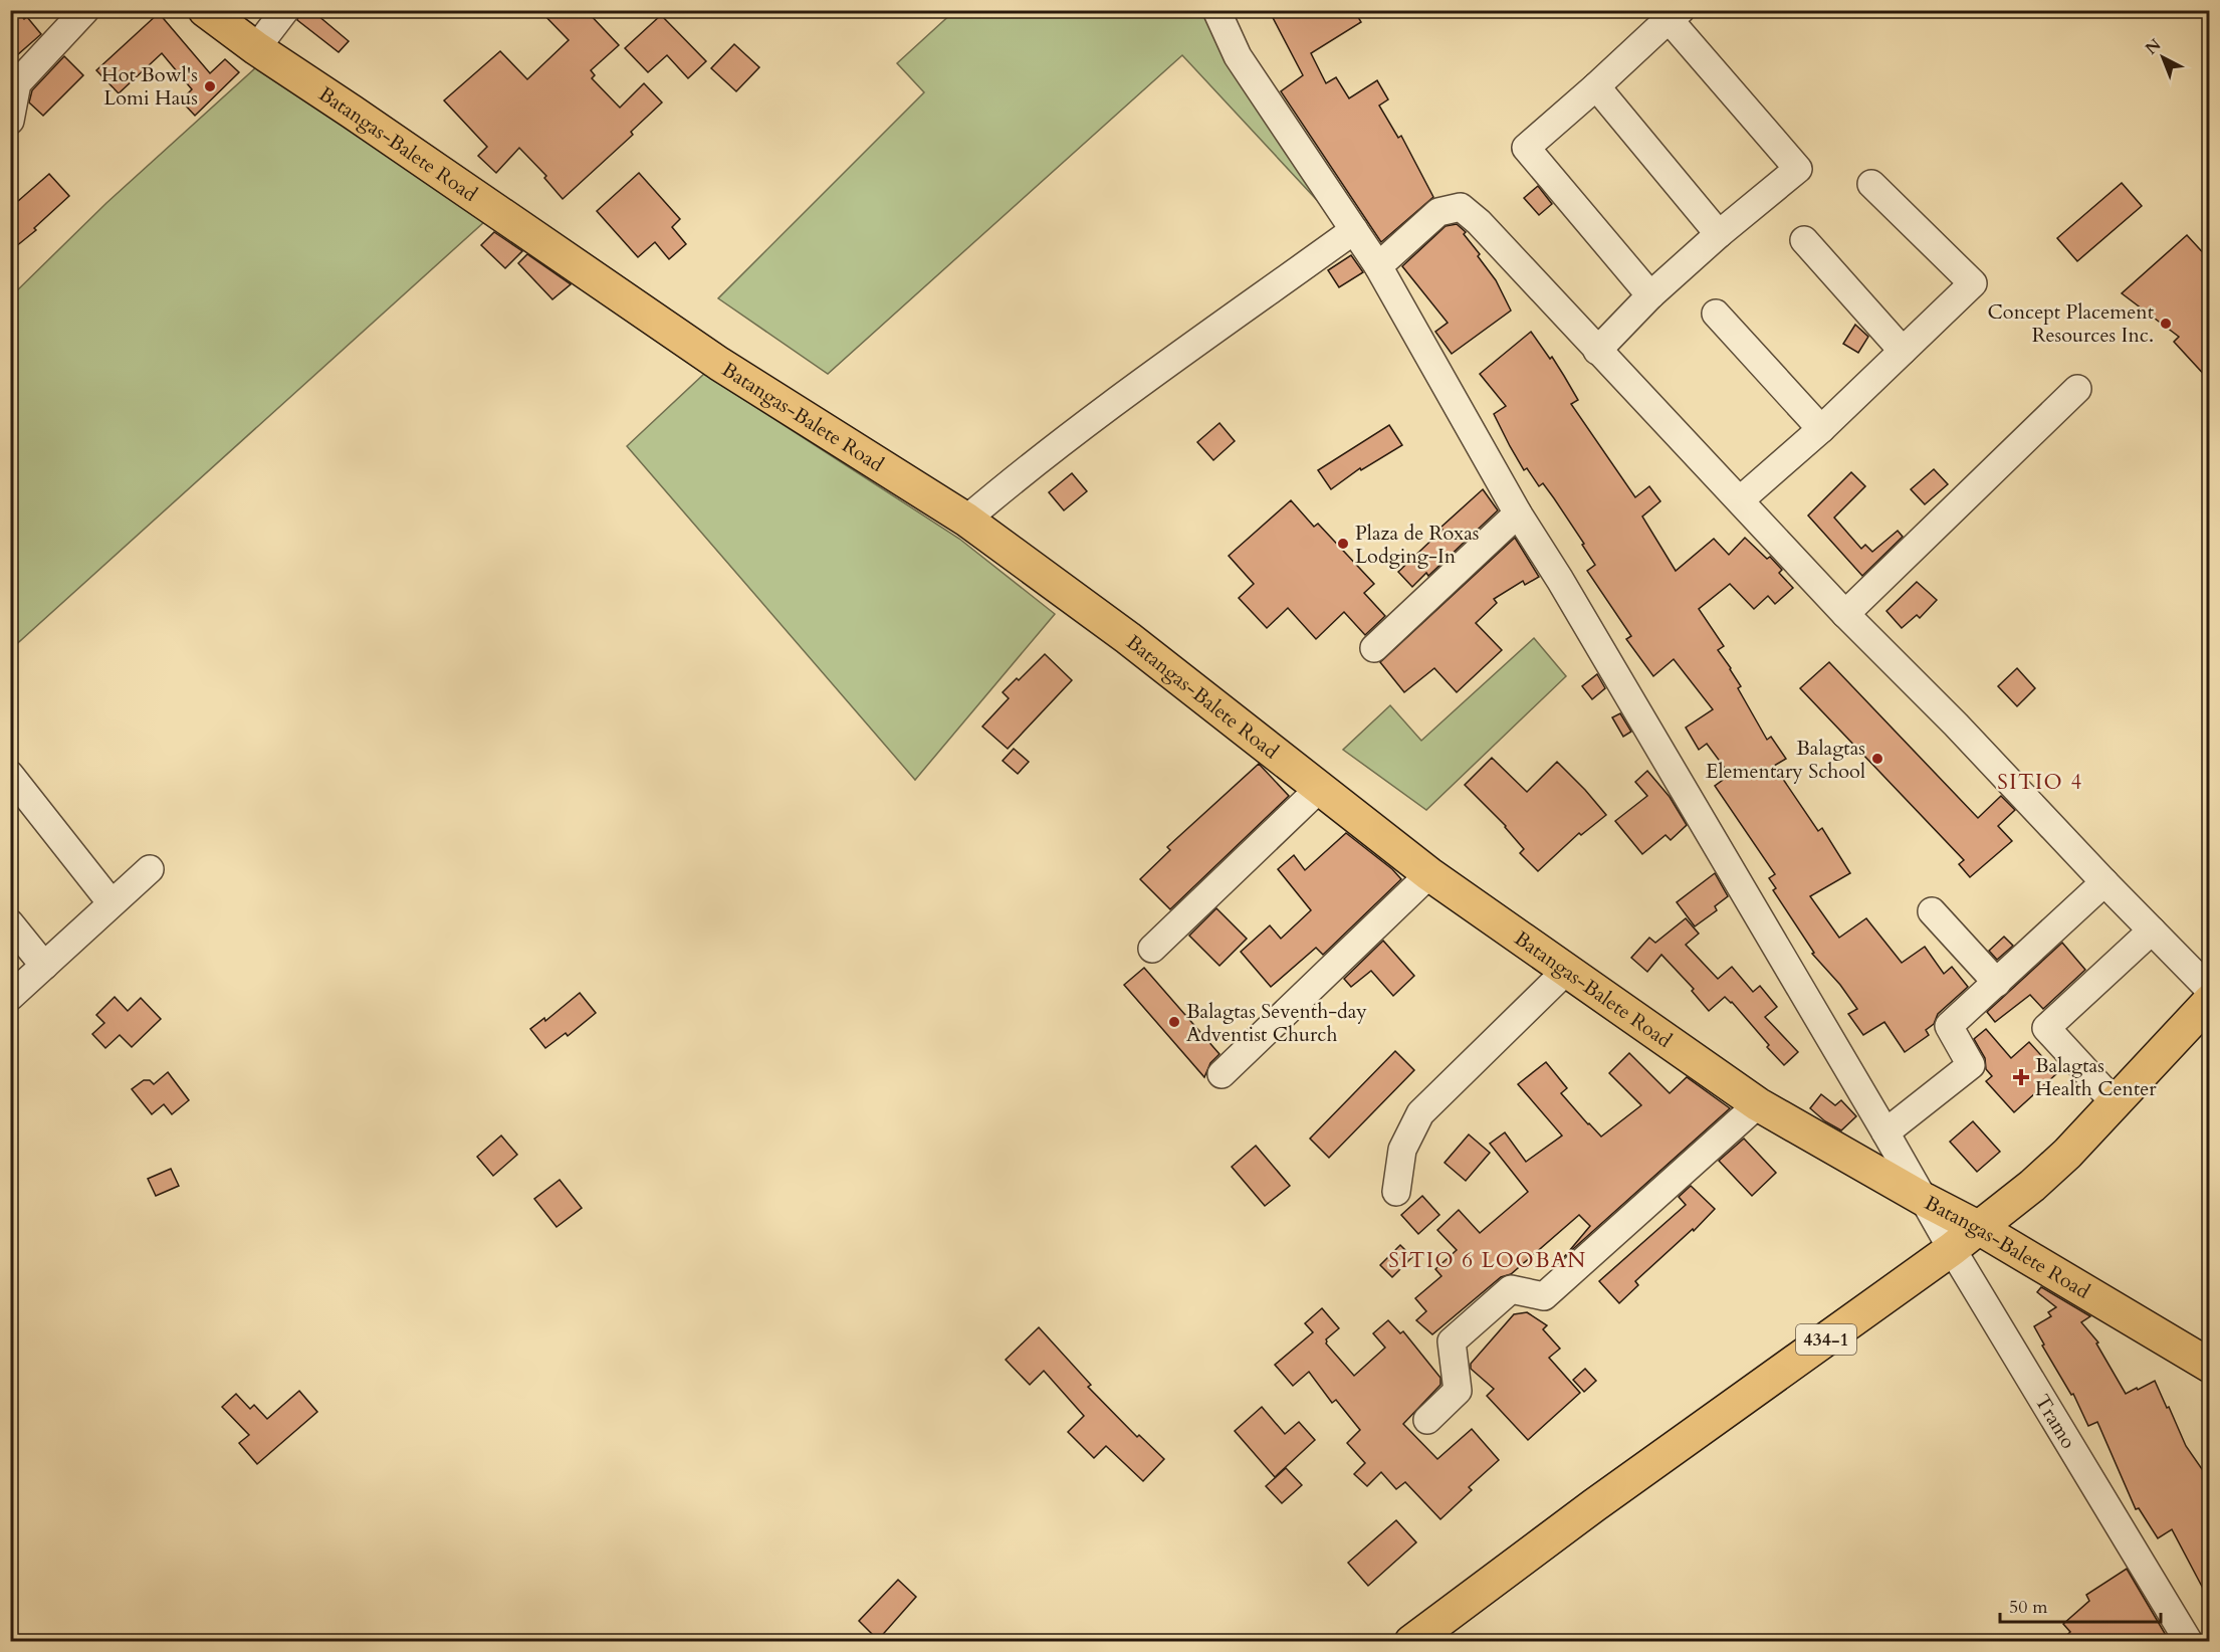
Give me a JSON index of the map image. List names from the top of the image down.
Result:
{
  "streets": {
    "main road": ["Batangas-Balete Road", "434-1"],
    "street": ["Tramo"]
  },
  "crossings": [
    ["Batangas-Balete Road", "434-1"],
    ["Batangas-Balete Road", "Tramo"],
    ["434-1", "Tramo"]
  ],
  "districts": ["SITIO 4", "SITIO 6 LOOBAN"],
  "places": {
    "other": [
      "Hot Bowl's Lomi Haus",
      "Concept Placement Resources Inc.",
      "Plaza de Roxas Lodging-In",
      "Balagtas Elementary School",
      "Balagtas Seventh-day Adventist Church"
    ],
    "health": ["Balagtas Health Center"]
  },
  "scale_bar": "50 m",
  "north": "top left"
}
